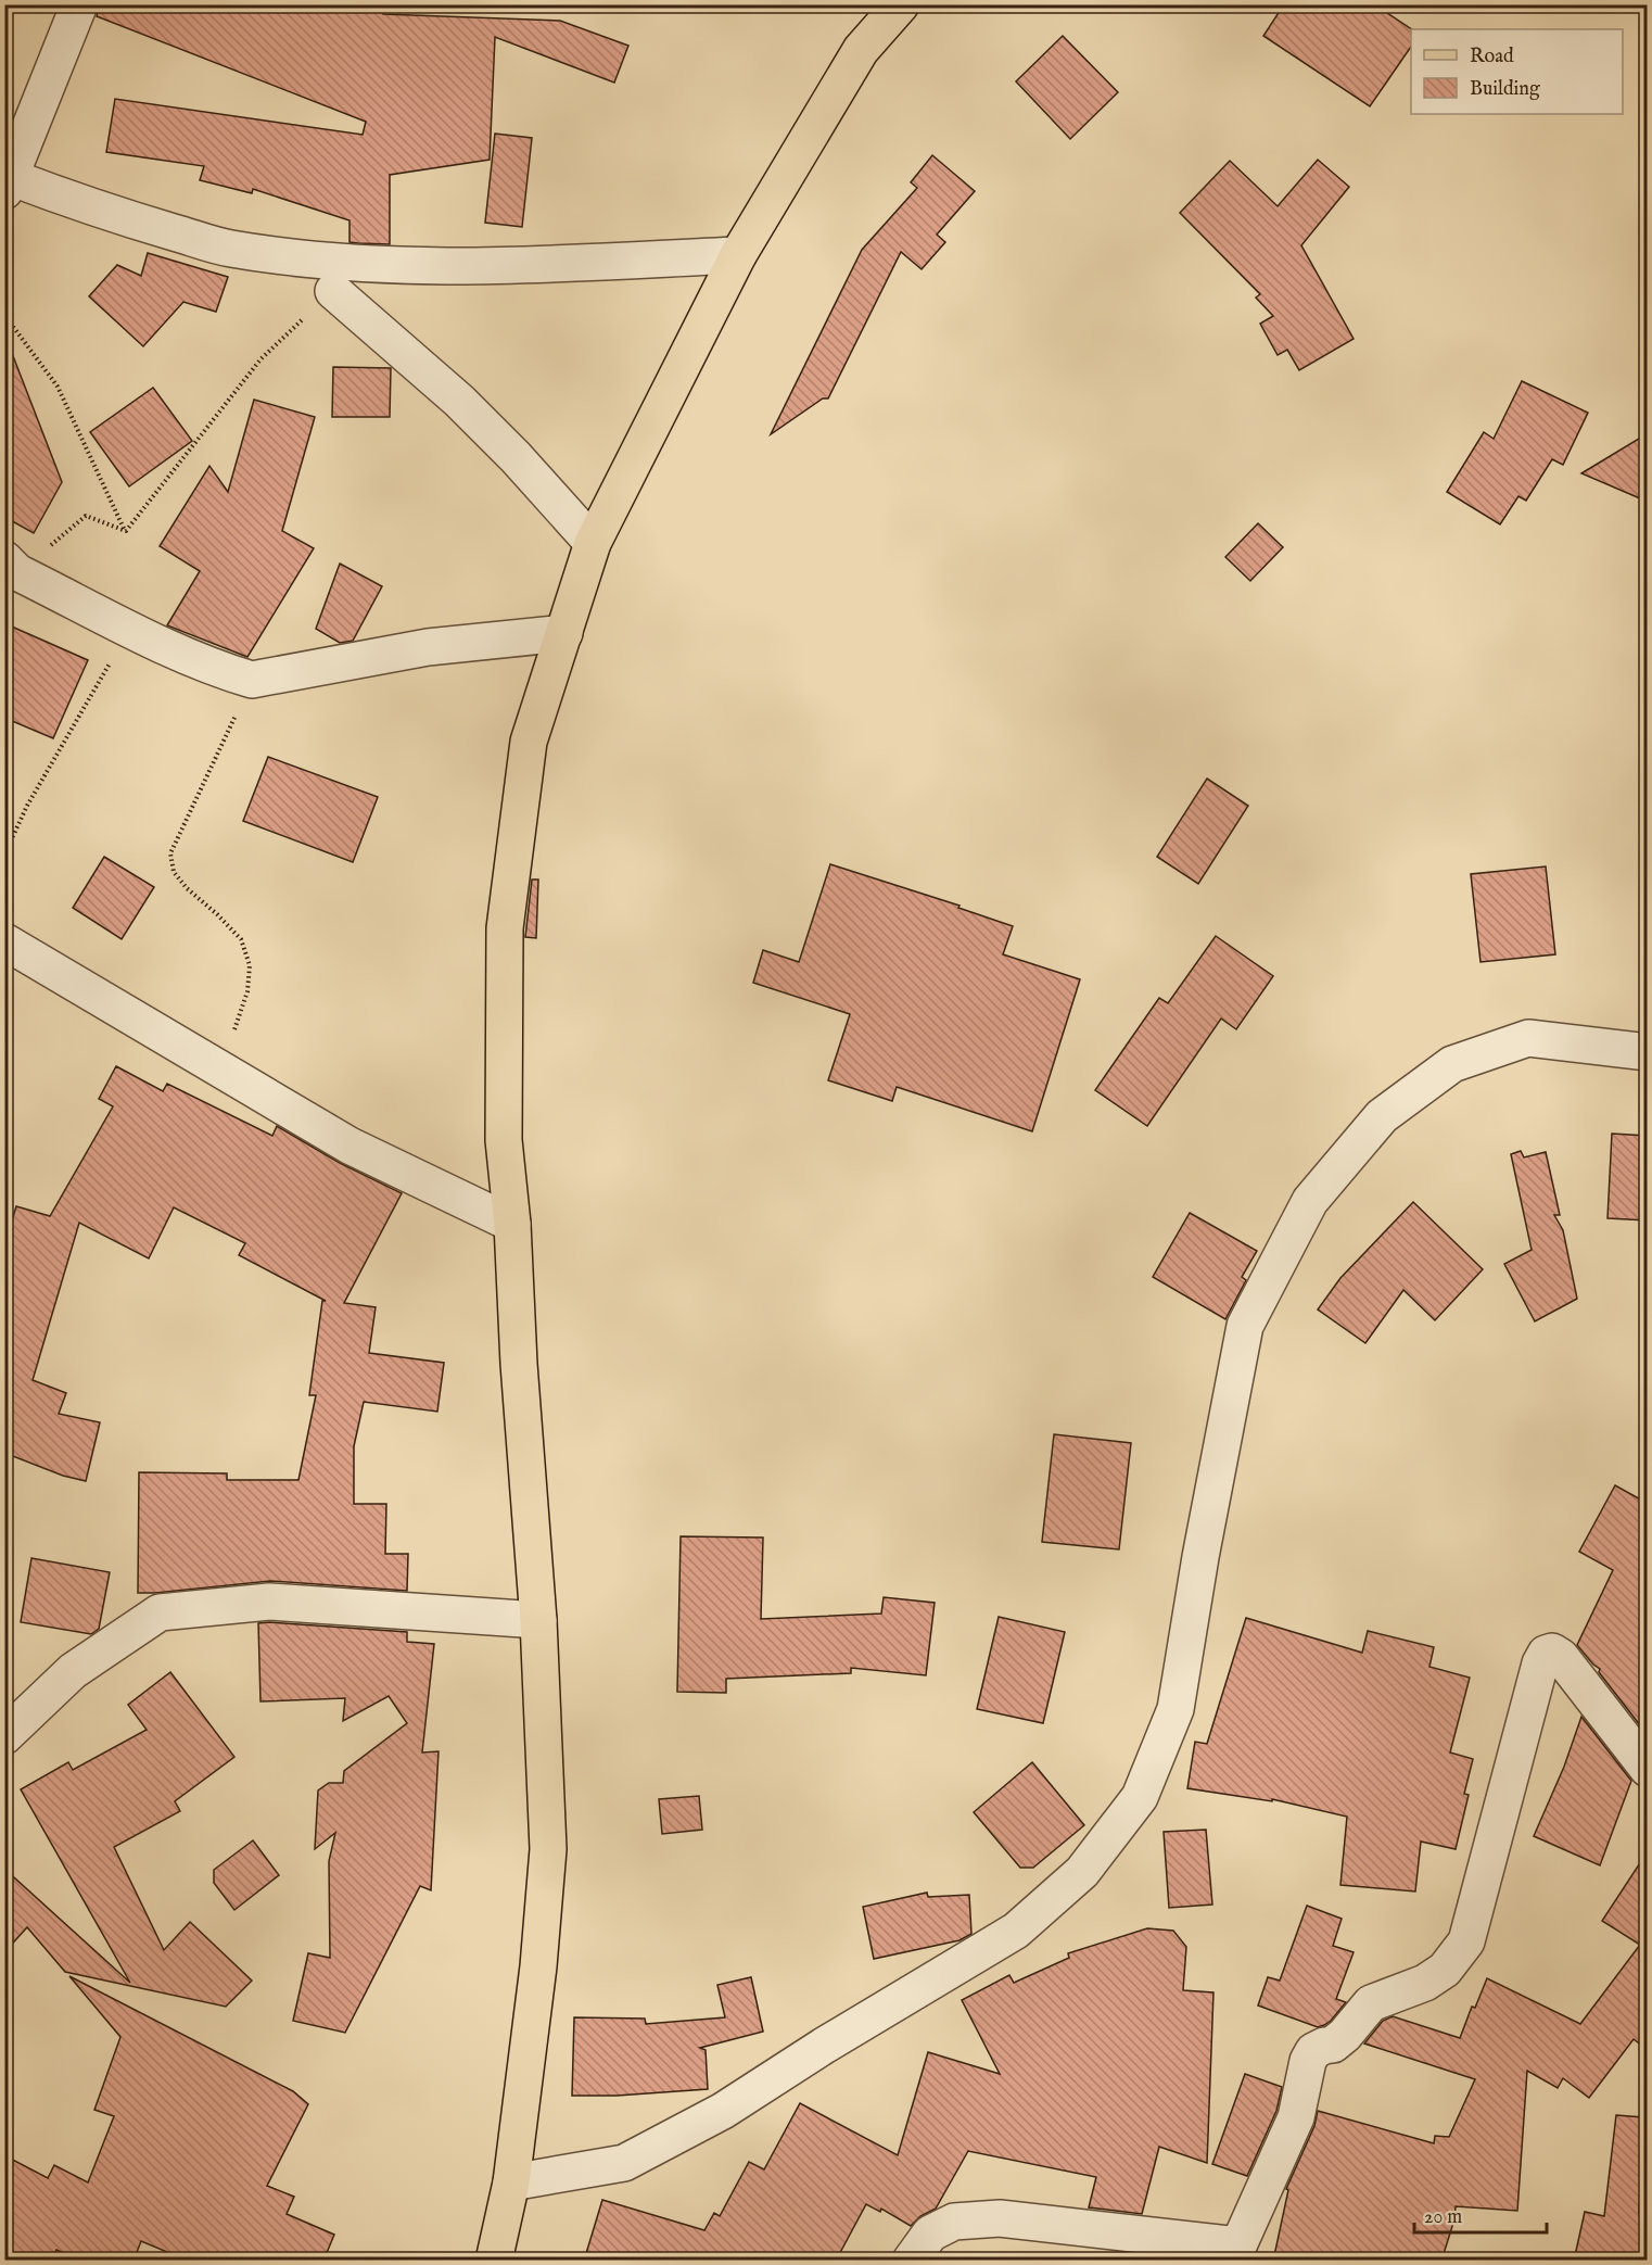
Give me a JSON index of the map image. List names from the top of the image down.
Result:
{
  "legend": ["Road", "Building"],
  "scale_bar": "20 m"
}
